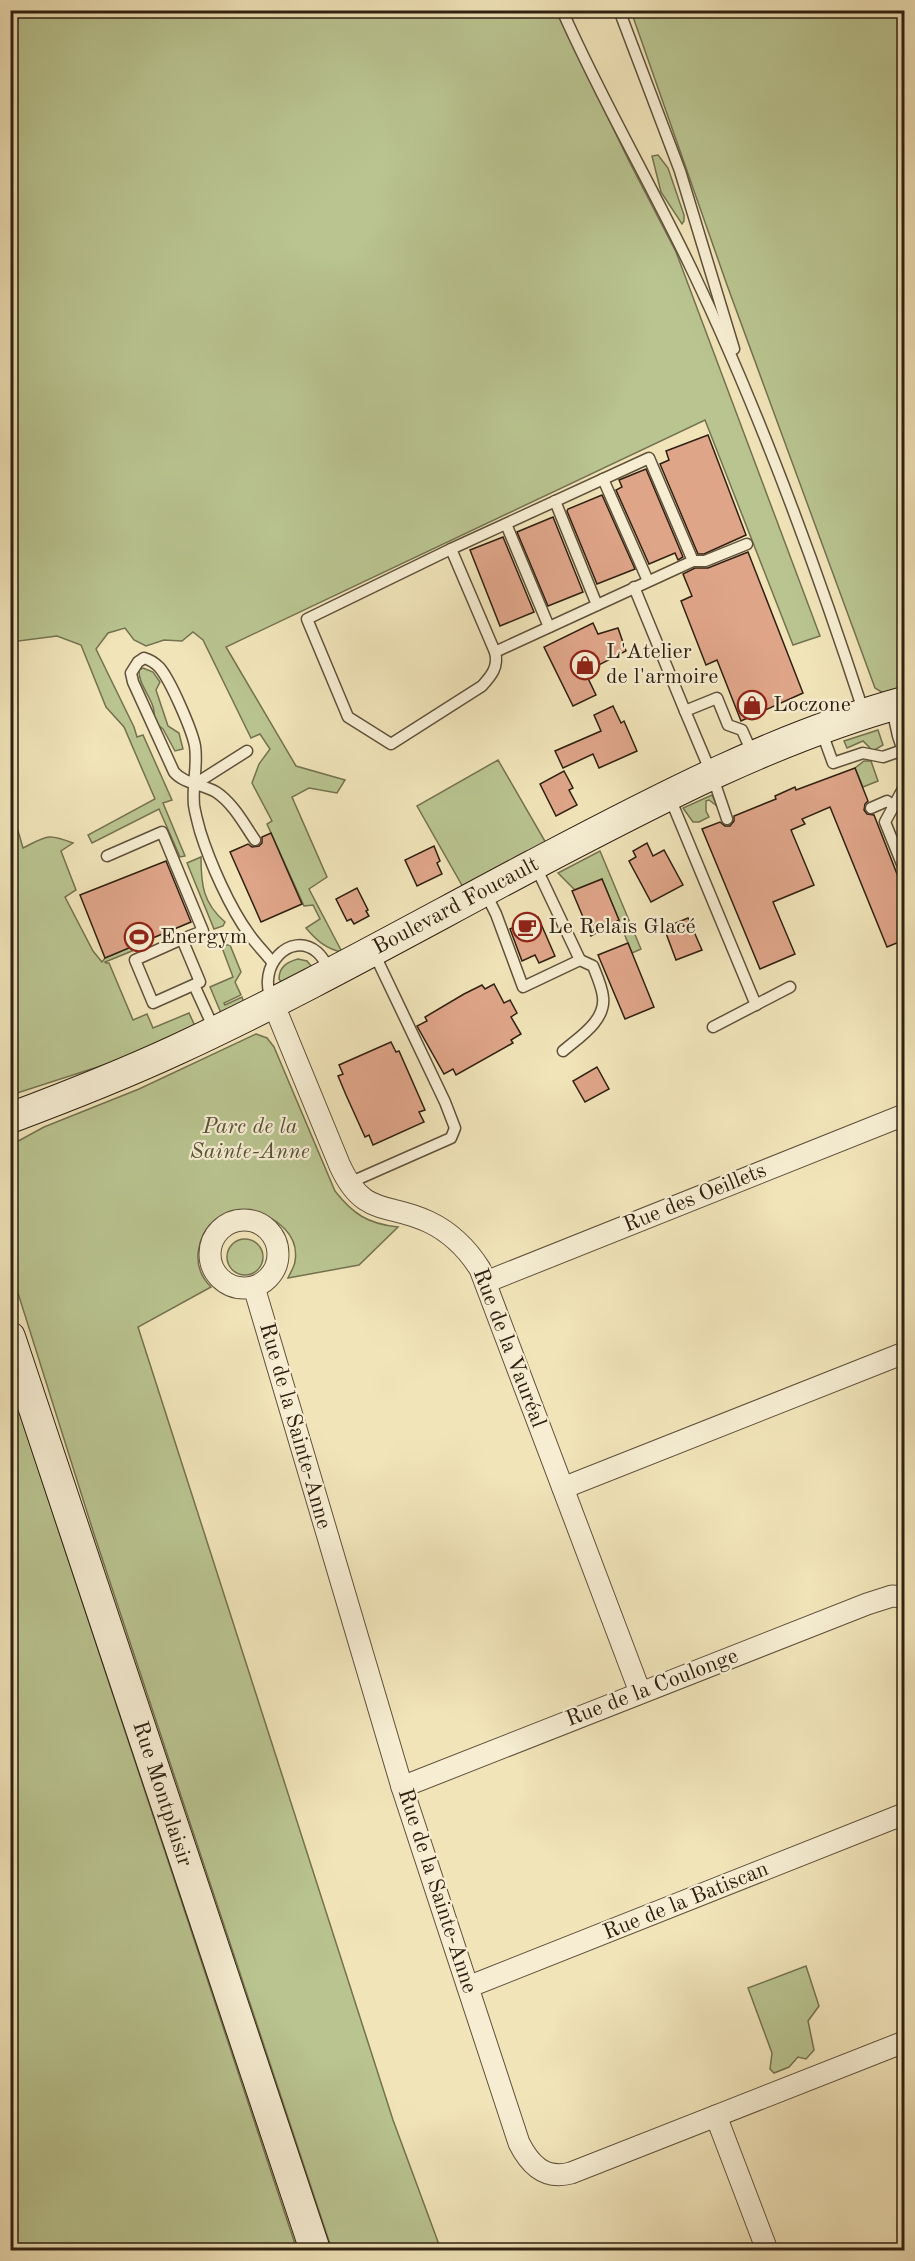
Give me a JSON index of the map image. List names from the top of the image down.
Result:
{
  "streets": {
    "street": [
      "Boulevard Foucault",
      "Rue des Oeillets",
      "Rue de la Vauréal",
      "Rue de la Sainte-Anne",
      "Rue de la Coulonge",
      "Rue Montplaisir",
      "Rue de la Batiscan"
    ]
  },
  "crossings": [
    ["Boulevard Foucault", "Rue de la Vauréal"],
    ["Rue des Oeillets", "Rue de la Vauréal"],
    ["Rue de la Vauréal", "Rue de la Coulonge"],
    ["Rue de la Sainte-Anne", "Rue de la Coulonge"],
    ["Rue de la Sainte-Anne", "Rue de la Batiscan"]
  ],
  "parks": ["Parc de la Sainte-Anne"],
  "places": {
    "shop": ["L'Atelier de l'armoire", "Loczone"],
    "cafe": ["Le Relais Glacé"],
    "sports": ["Energym"]
  }
}
